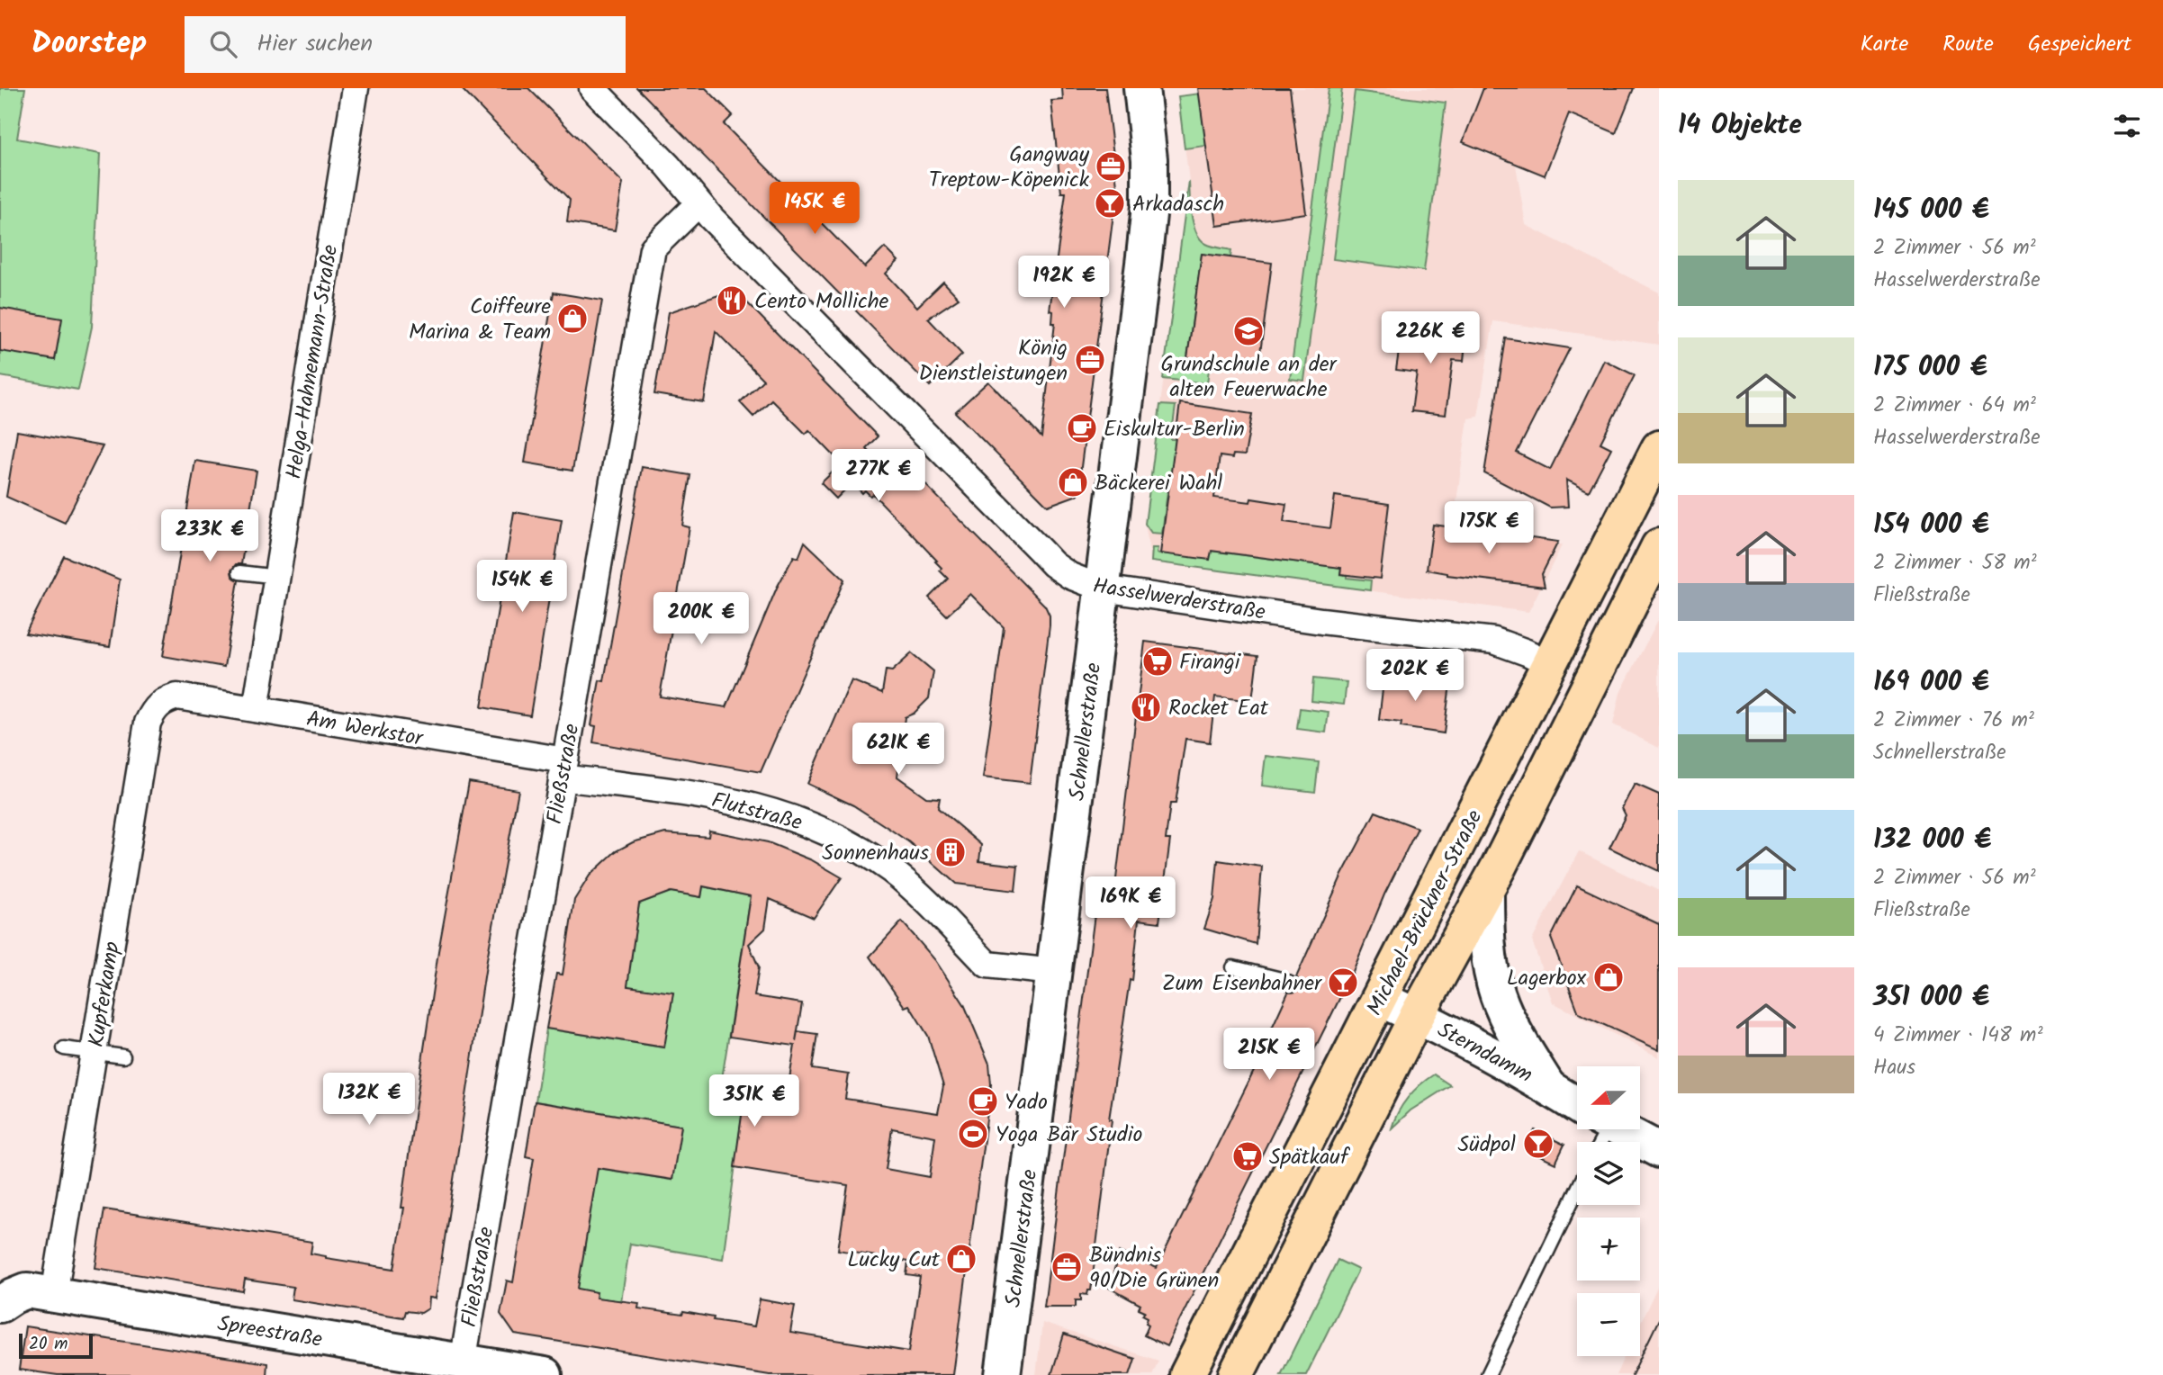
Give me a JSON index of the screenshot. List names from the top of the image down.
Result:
{
  "streets": {
    "main road": ["Michael-Brückner-Straße"],
    "street": [
      "Helga-Hahnemann-Straße",
      "Hasselwerderstraße",
      "Am Werkstor",
      "Schnellerstraße",
      "Fließstraße",
      "Flutstraße",
      "Kupferkamp",
      "Sterndamm",
      "Spreestraße"
    ]
  },
  "crossings": [
    ["Helga-Hahnemann-Straße", "Am Werkstor"],
    ["Hasselwerderstraße", "Schnellerstraße"],
    ["Hasselwerderstraße", "Fließstraße"],
    ["Hasselwerderstraße", "Michael-Brückner-Straße"],
    ["Am Werkstor", "Fließstraße"],
    ["Am Werkstor", "Flutstraße"],
    ["Am Werkstor", "Kupferkamp"],
    ["Schnellerstraße", "Flutstraße"],
    ["Fließstraße", "Flutstraße"],
    ["Fließstraße", "Spreestraße"],
    ["Michael-Brückner-Straße", "Sterndamm"],
    ["Kupferkamp", "Spreestraße"]
  ],
  "places": {
    "office": ["Gangway Treptow-Köpenick", "König Dienstleistungen", "Bündnis 90/Die Grünen"],
    "bar": ["Arkadasch", "Zum Eisenbahner", "Südpol"],
    "restaurant": ["Cento Molliche", "Rocket Eat"],
    "shop": [
      "Coiffeure Marina & Team",
      "Bäckerei Wahl",
      "Lagerbox",
      "Lucky Cut"
    ],
    "school or university": ["Grundschule an der alten Feuerwache"],
    "cafe": ["Eiskultur-Berlin", "Yado"],
    "supermarket": ["Firangi", "Spätkauf"],
    "building": ["Sonnenhaus"],
    "sports": ["Yoga Bär Studio"]
  },
  "scale_bar": "20 m",
  "north": "left",
  "page": {
    "header": "Doorstep",
    "search": "Hier suchen",
    "nav": ["Karte", "Route", "Gespeichert"],
    "heading": "14 Objekte",
    "list": [
      {
        "name": "145 000 €",
        "note": "2 Zimmer · 56 m² · Hasselwerderstraße"
      },
      {
        "name": "175 000 €",
        "note": "2 Zimmer · 64 m² · Hasselwerderstraße"
      },
      {
        "name": "154 000 €",
        "note": "2 Zimmer · 58 m² · Fließstraße"
      },
      {
        "name": "169 000 €",
        "note": "2 Zimmer · 76 m² · Schnellerstraße"
      },
      {
        "name": "132 000 €",
        "note": "2 Zimmer · 56 m² · Fließstraße"
      },
      {
        "name": "351 000 €",
        "note": "4 Zimmer · 148 m² · Haus"
      }
    ],
    "price": [
      "145K €",
      "192K €",
      "226K €",
      "277K €",
      "175K €",
      "233K €",
      "154K €",
      "200K €",
      "202K €",
      "621K €",
      "169K €",
      "215K €",
      "132K €",
      "351K €"
    ],
    "map_buttons": ["+", "−"],
    "scale": "20 m"
  }
}
